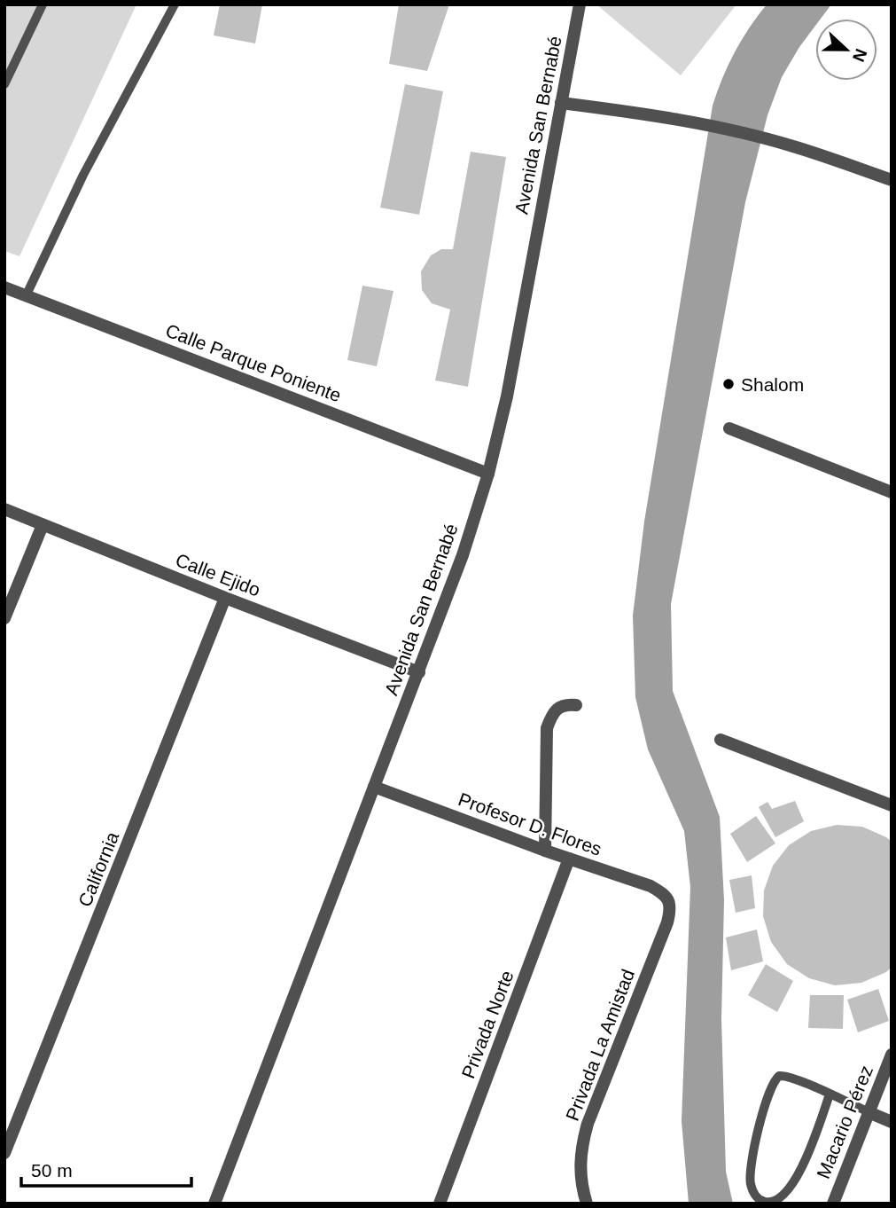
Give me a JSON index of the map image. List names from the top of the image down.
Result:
{
  "streets": {
    "street": [
      "Avenida San Bernabé",
      "Calle Parque Poniente",
      "Calle Ejido",
      "Profesor D. Flores",
      "California",
      "Privada Norte",
      "Privada La Amistad",
      "Macario Pérez"
    ]
  },
  "crossings": [
    ["Avenida San Bernabé", "Calle Parque Poniente"],
    ["Avenida San Bernabé", "Calle Ejido"],
    ["Avenida San Bernabé", "Profesor D. Flores"],
    ["Calle Ejido", "California"],
    ["Profesor D. Flores", "Privada Norte"],
    ["Profesor D. Flores", "Privada La Amistad"]
  ],
  "places": ["Shalom"],
  "scale_bar": "50 m",
  "north": "right"
}
